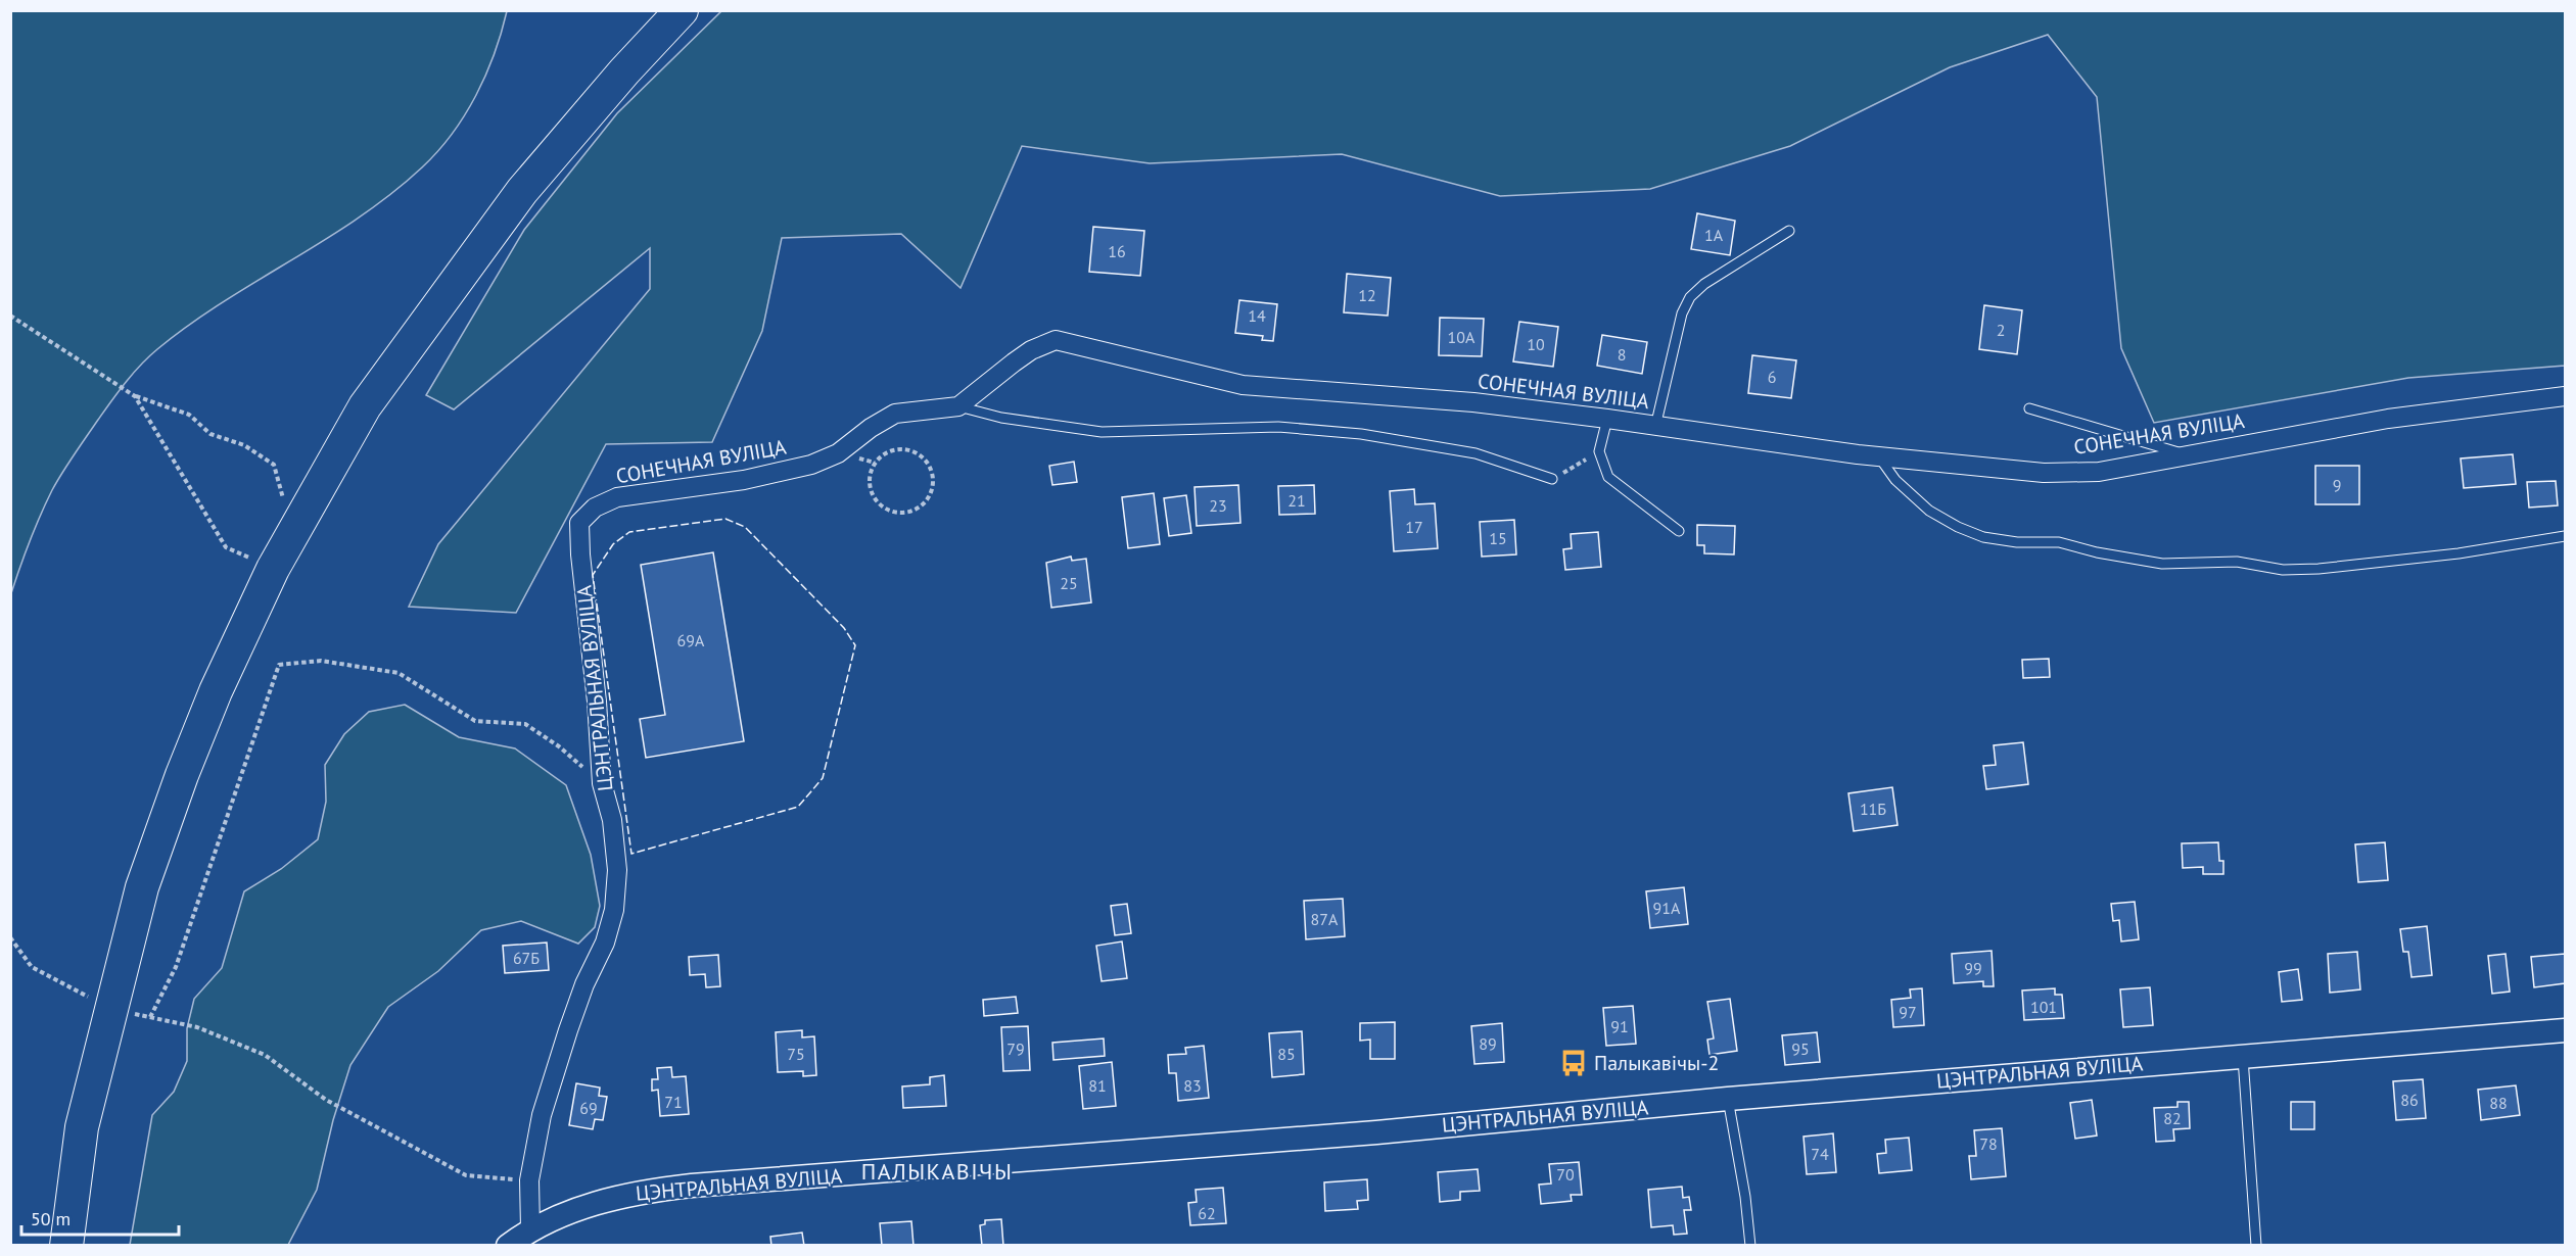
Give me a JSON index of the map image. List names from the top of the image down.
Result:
{
  "streets": {
    "street": ["СОНЕЧНАЯ ВУЛІЦА", "ЦЭНТРАЛЬНАЯ ВУЛІЦА"]
  },
  "crossings": [
    ["СОНЕЧНАЯ ВУЛІЦА", "ЦЭНТРАЛЬНАЯ ВУЛІЦА"]
  ],
  "districts": ["ПАЛЫКАВІЧЫ"],
  "places": {
    "bus stop": ["Палыкавічы-2"]
  },
  "house_numbers": [
    "1А",
    "16",
    "12",
    "14",
    "2",
    "10А",
    "10",
    "8",
    "6",
    "9",
    "21",
    "23",
    "17",
    "15",
    "25",
    "69А",
    "11Б",
    "91А",
    "87А",
    "67Б",
    "99",
    "101",
    "97",
    "91",
    "89",
    "79",
    "95",
    "75",
    "85",
    "81",
    "83",
    "86",
    "71",
    "88",
    "69",
    "82",
    "78",
    "74",
    "70",
    "62"
  ],
  "scale_bar": "50 m"
}
